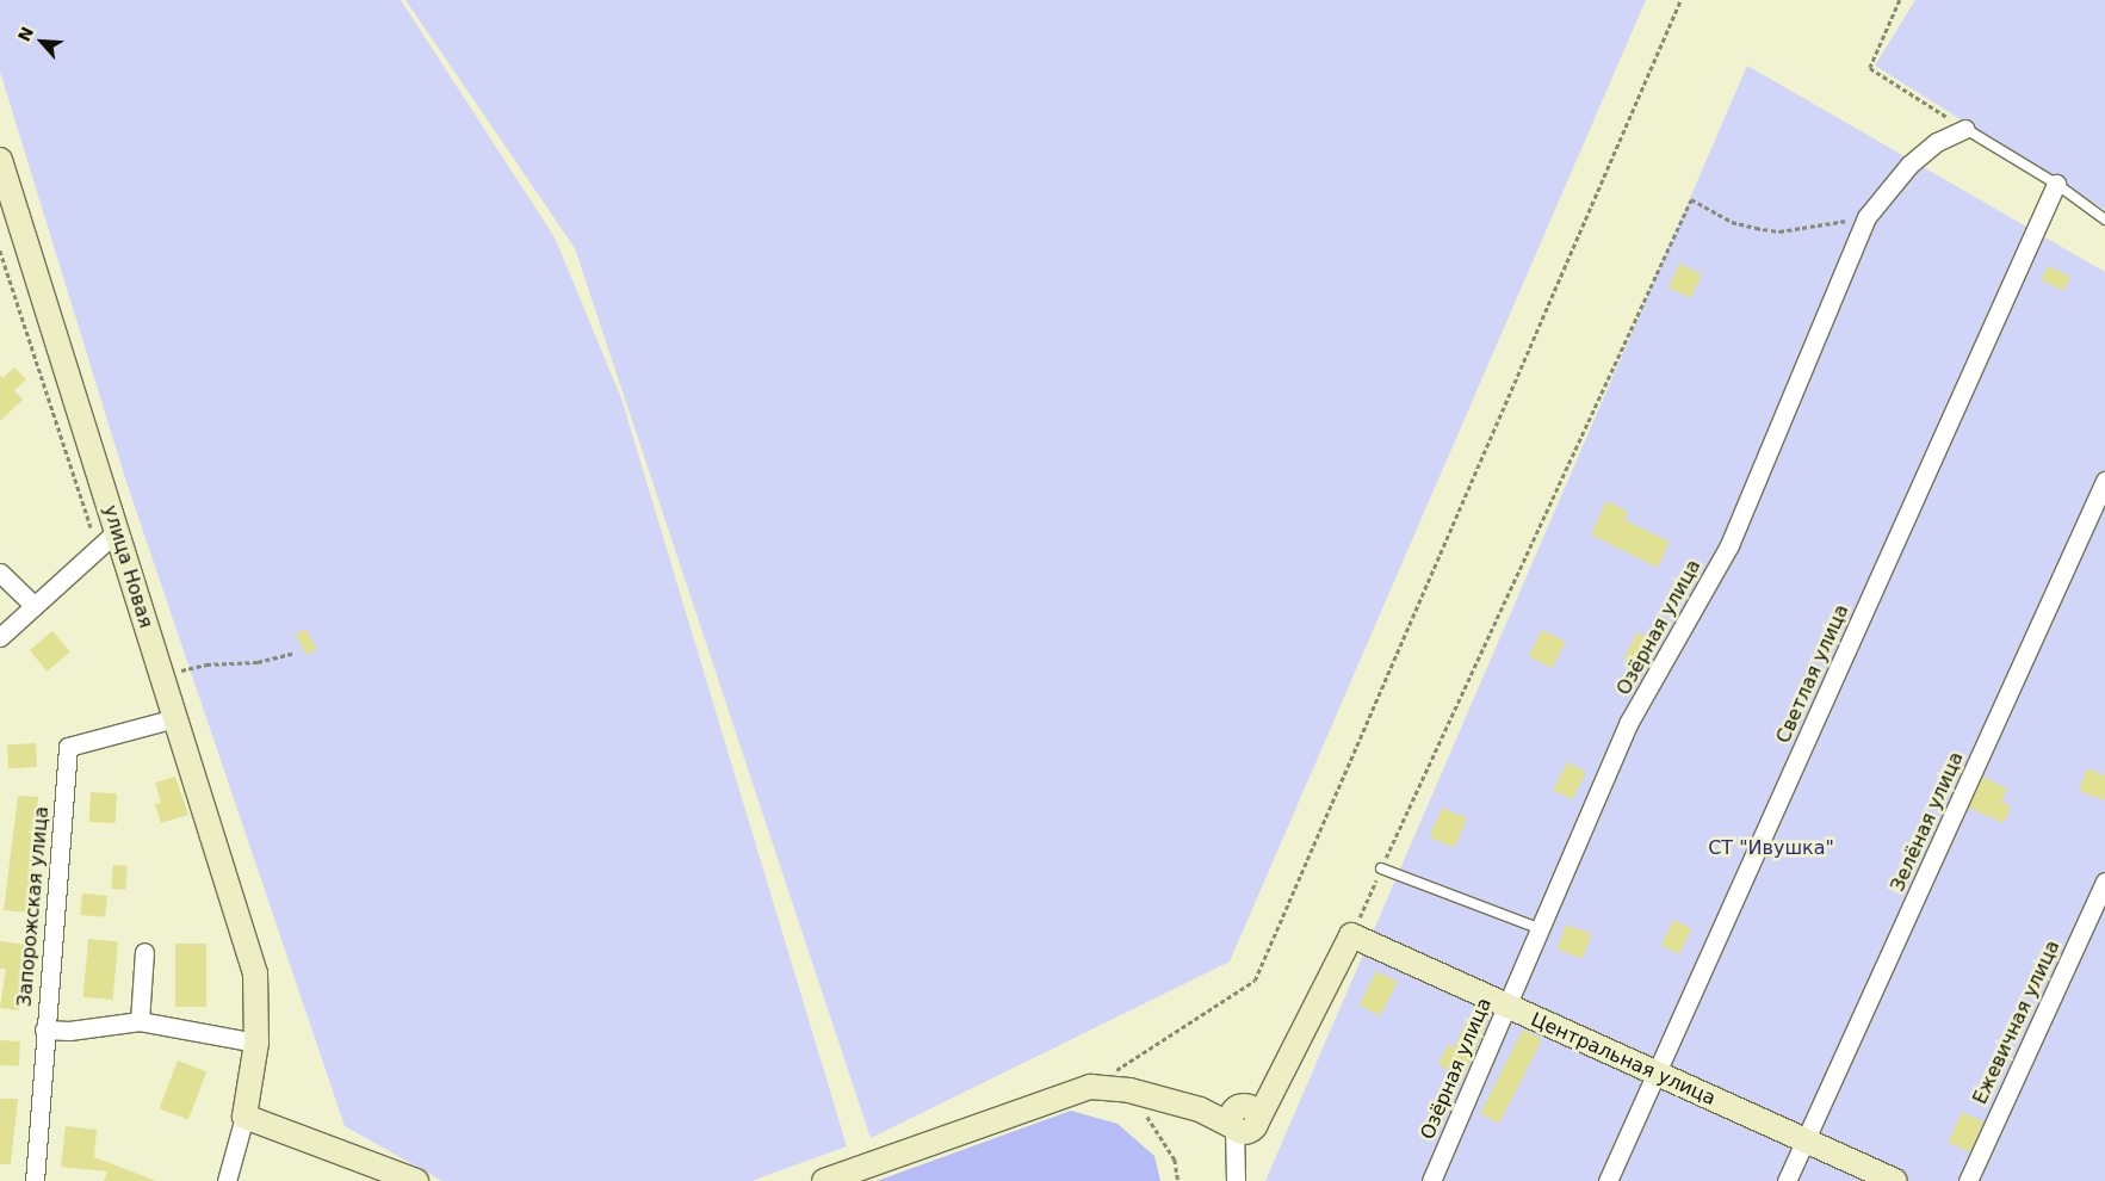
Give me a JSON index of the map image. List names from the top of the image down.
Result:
{
  "streets": {
    "street": [
      "улица Новая",
      "Озёрная улица",
      "Светлая улица",
      "Зелёная улица",
      "Запорожская улица",
      "Ежевичная улица",
      "Центральная улица"
    ]
  },
  "crossings": [
    ["улица Новая", "Запорожская улица"],
    ["Озёрная улица", "Центральная улица"],
    ["Светлая улица", "Центральная улица"],
    ["Зелёная улица", "Центральная улица"]
  ],
  "parks": ["СТ \"Ивушка\""],
  "north": "top left"
}
